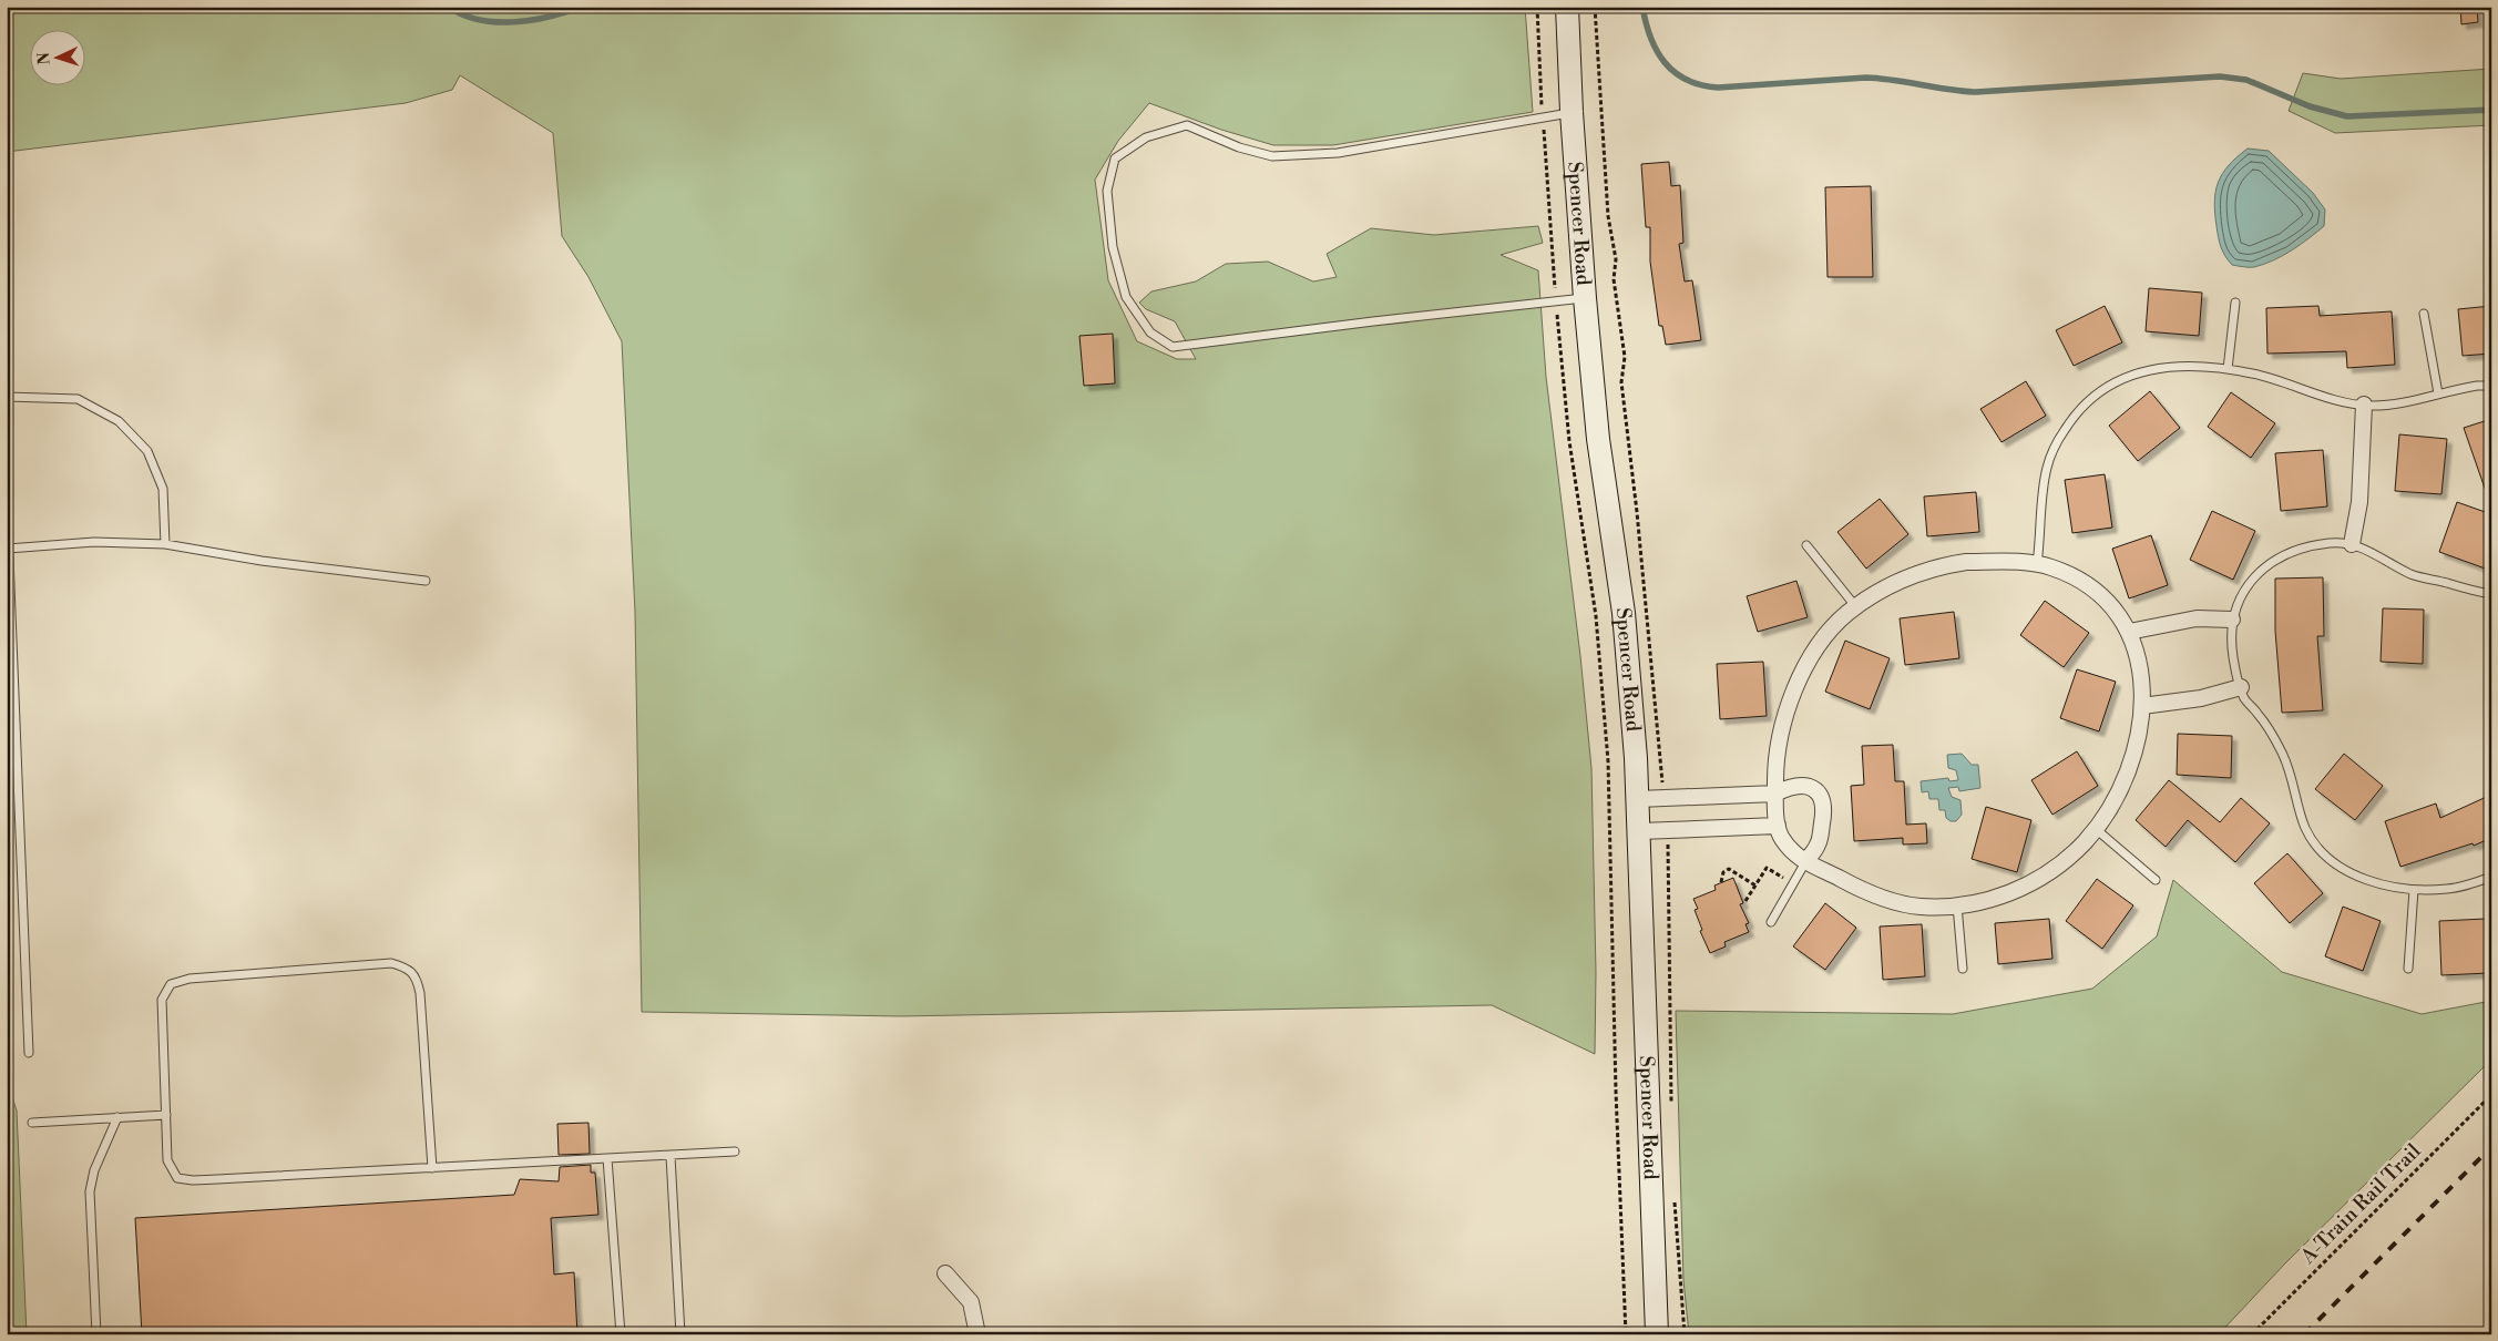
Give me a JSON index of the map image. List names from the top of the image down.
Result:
{
  "streets": {
    "street": ["Spencer Road"],
    "path": ["A-Train Rail Trail"]
  },
  "north": "left"
}
